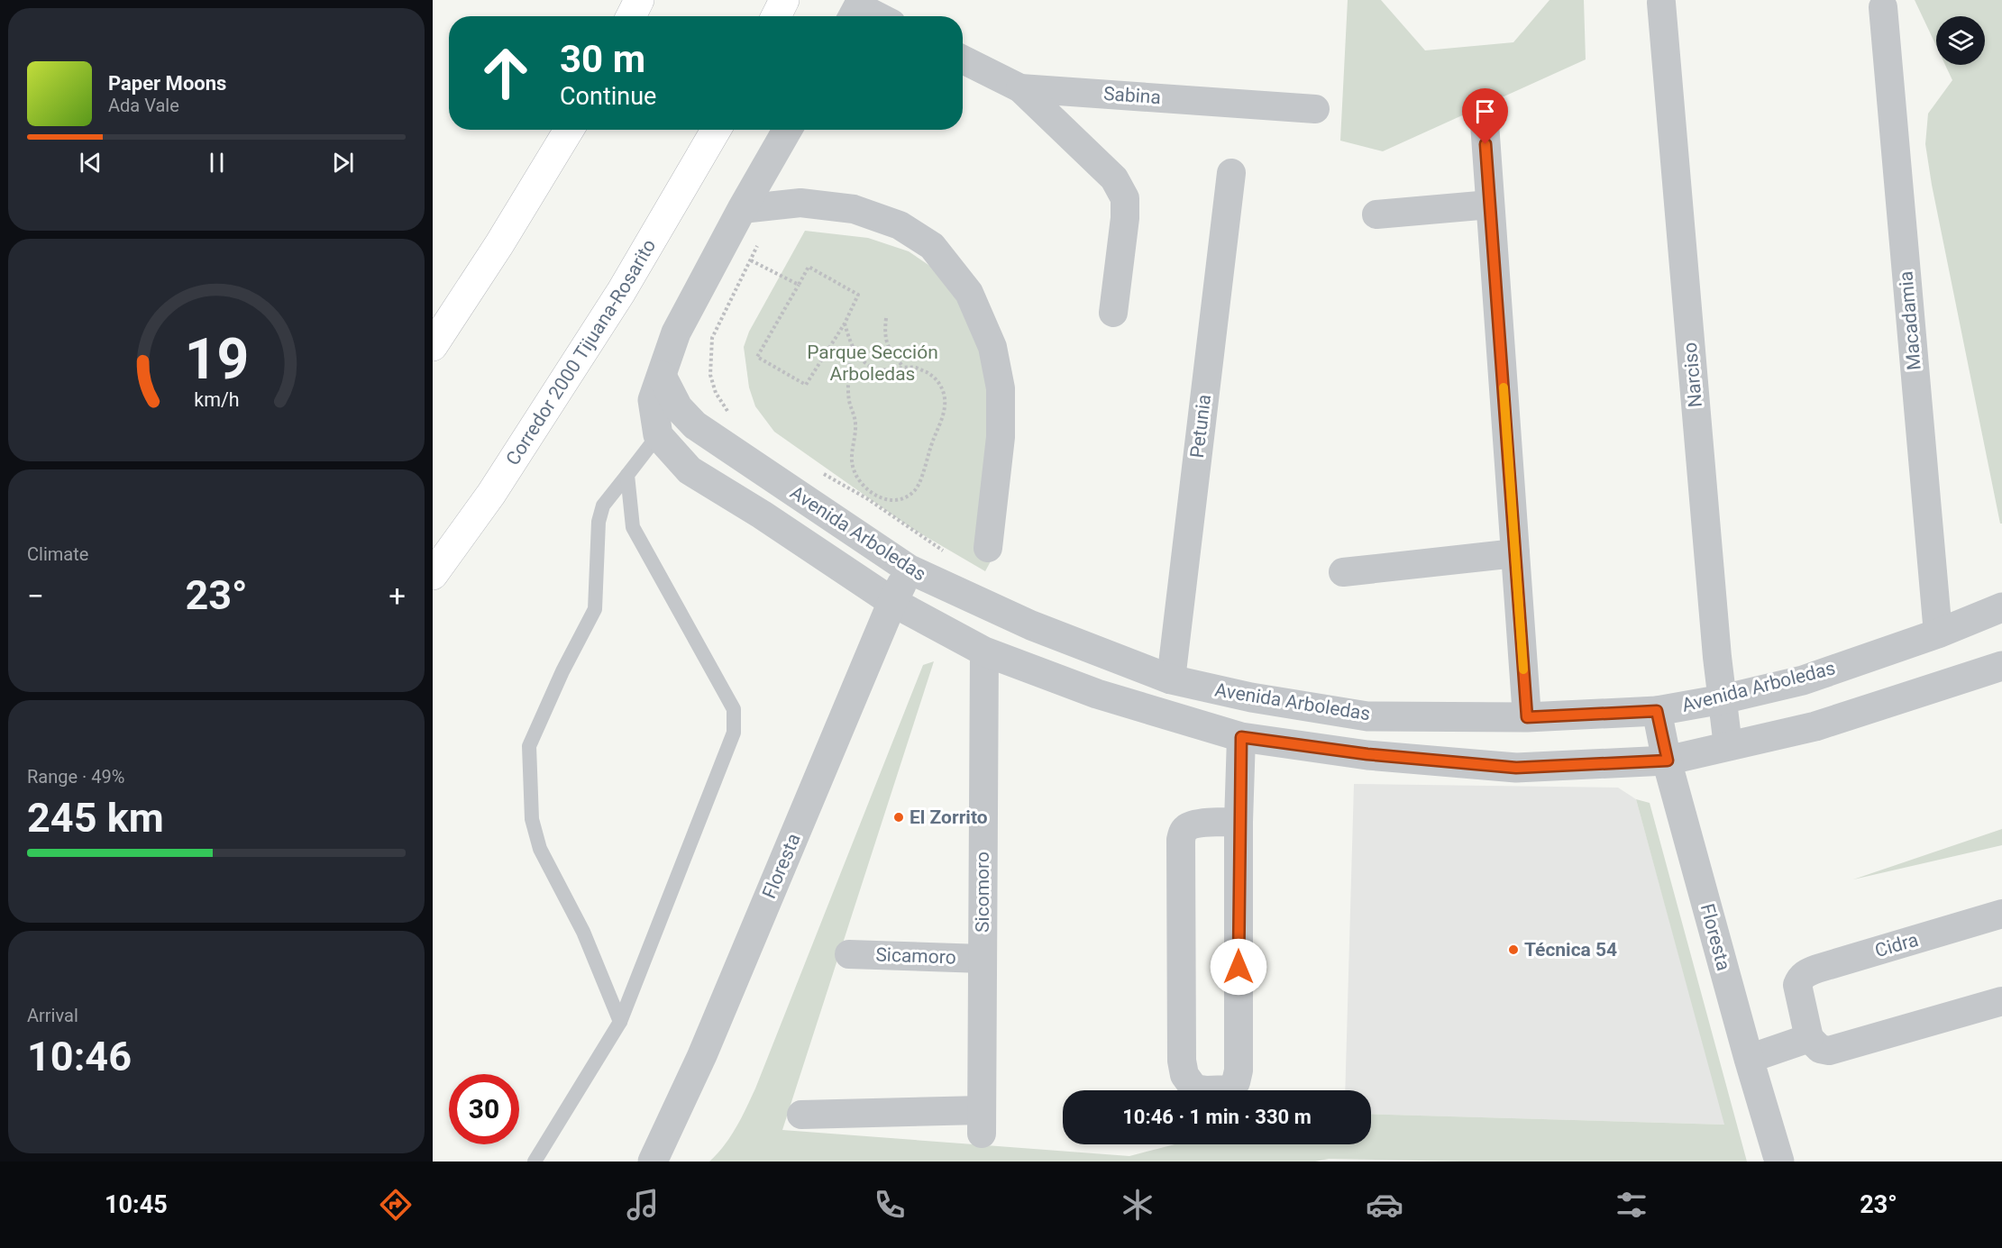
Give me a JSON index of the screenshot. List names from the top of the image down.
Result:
{
  "streets": {
    "highway": ["Corredor 2000 Tijuana-Rosarito"],
    "street": [
      "Sabina",
      "Macadamia",
      "Narciso",
      "Petunia",
      "Avenida Arboledas",
      "Floresta",
      "Sicomoro",
      "Cidra",
      "Sicamoro"
    ]
  },
  "crossings": [
    ["Macadamia", "Avenida Arboledas"],
    ["Narciso", "Avenida Arboledas"],
    ["Petunia", "Avenida Arboledas"],
    ["Avenida Arboledas", "Floresta"],
    ["Sicomoro", "Sicamoro"]
  ],
  "parks": ["Parque Sección Arboledas"],
  "places": ["El Zorrito", "Técnica 54"],
  "page": {
    "turn": ["30 m", "Continue"],
    "song": ["Paper Moons", "Ada Vale"],
    "tile": [
      "Climate",
      ["Range · 49%", "245 km"],
      ["Arrival", "10:46"]
    ],
    "heat": ["−", "23°", "+"],
    "limit": "30",
    "trip": "10:46 · 1 min · 330 m",
    "tabs": ["10:45", "23°"],
    "gauge": ["19", "km/h"]
  }
}
